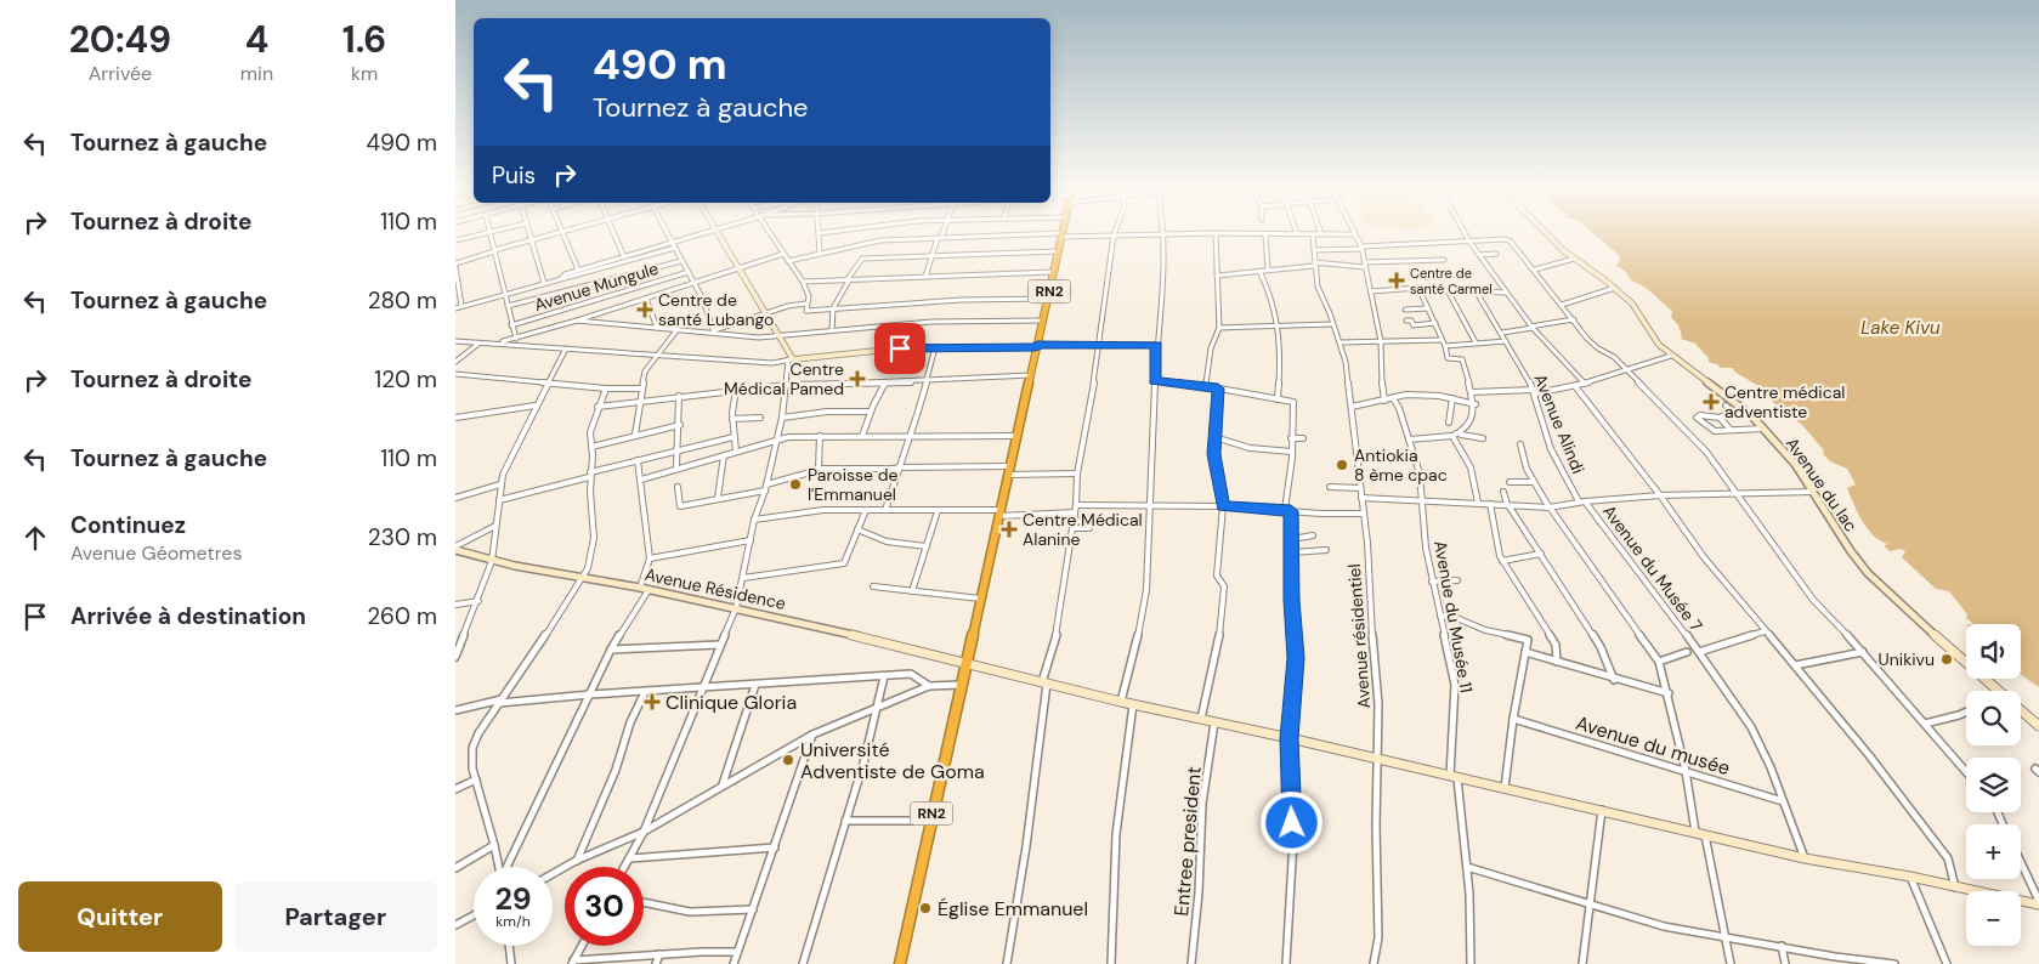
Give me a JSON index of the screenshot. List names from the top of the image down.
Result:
{
  "streets": {
    "highway": ["RN2"],
    "street": [
      "Avenue Mungule",
      "Avenue Alindi",
      "Avenue du lac",
      "Avenue du Musée 7",
      "Avenue Résidence",
      "Avenue du Musée 11",
      "Avenue résidentiel",
      "Avenue du musée",
      "Entree president"
    ]
  },
  "crossings": [
    ["RN2", "Avenue Résidence"],
    ["Avenue Alindi", "Avenue du Musée 7"],
    ["Avenue du Musée 7", "Avenue Résidence"],
    ["Avenue du Musée 7", "Avenue du musée"],
    ["Avenue Résidence", "Avenue du Musée 11"],
    ["Avenue Résidence", "Avenue résidentiel"],
    ["Avenue Résidence", "Entree president"]
  ],
  "water": ["Lake Kivu"],
  "places": {
    "health": [
      "Centre de santé Carmel",
      "Centre de santé Lubango",
      "Centre Médical Pamed",
      "Centre médical adventiste",
      "Centre Médical Alanine",
      "Clinique Gloria"
    ],
    "other": [
      "Antiokia 8 ème cpac",
      "Paroisse de l'Emmanuel",
      "Unikivu",
      "Université Adventiste de Goma",
      "Église Emmanuel"
    ]
  },
  "page": {
    "eta": [
      "20:49",
      "Arrivée",
      "4",
      "min",
      "1.6",
      "km"
    ],
    "turn": ["490 m", "Tournez à gauche"],
    "list": [
      {
        "name": "Tournez à gauche",
        "value": "490 m"
      },
      {
        "name": "Tournez à droite",
        "value": "110 m"
      },
      {
        "name": "Tournez à gauche",
        "value": "280 m"
      },
      {
        "name": "Tournez à droite",
        "value": "120 m"
      },
      {
        "name": "Tournez à gauche",
        "value": "110 m"
      },
      {
        "name": "Continuez",
        "note": "Avenue Géometres",
        "value": "230 m"
      },
      {
        "name": "Arrivée à destination",
        "value": "260 m"
      }
    ],
    "then": "Puis",
    "map_buttons": ["+", "−"],
    "speed": "29 km/h",
    "limit": "30",
    "buttons": ["Quitter", "Partager"]
  }
}
